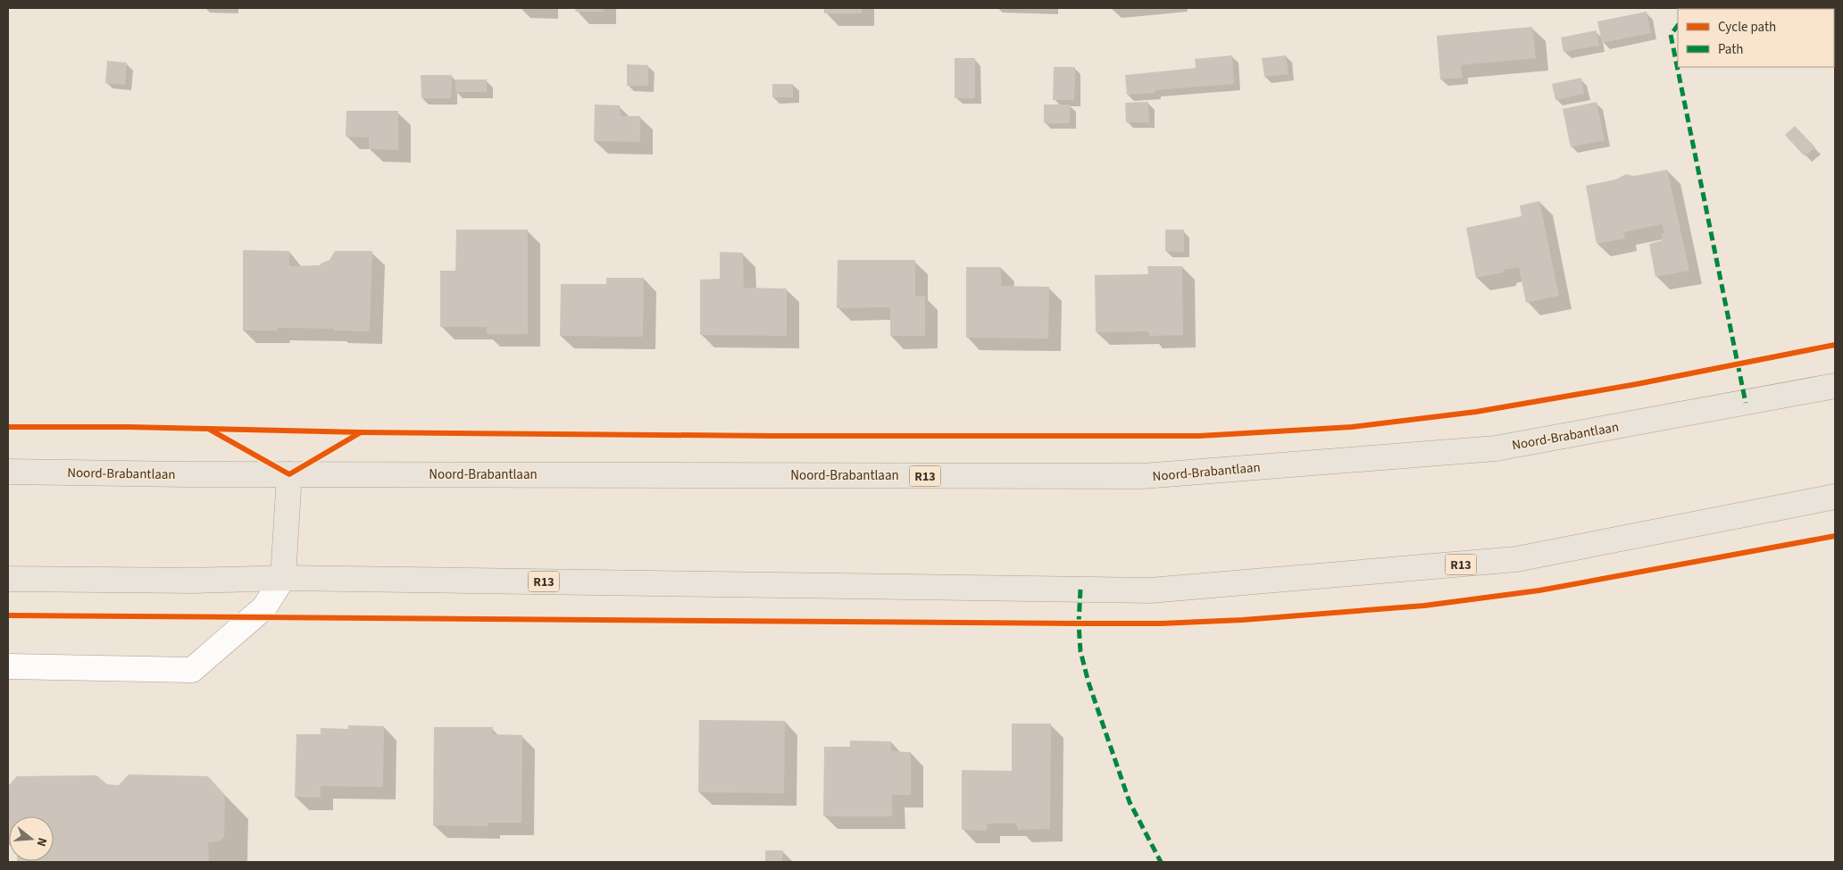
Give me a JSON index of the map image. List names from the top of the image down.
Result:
{
  "streets": {
    "main road": ["Noord-Brabantlaan", "R13"]
  },
  "legend": ["Cycle path", "Path"],
  "north": "right"
}
